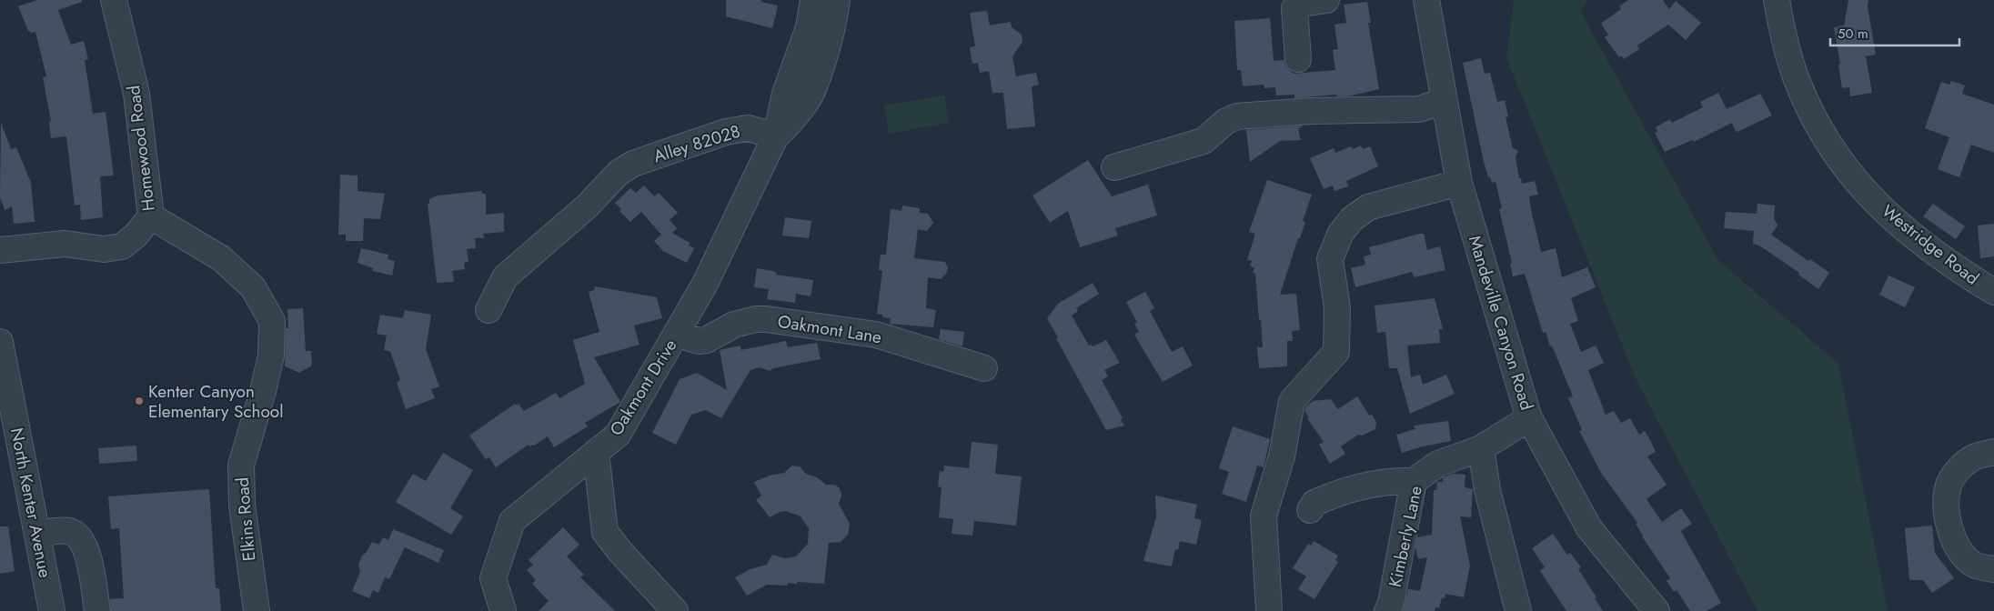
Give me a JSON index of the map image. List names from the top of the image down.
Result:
{
  "streets": {
    "street": [
      "Alley 82028",
      "Homewood Road",
      "Westridge Road",
      "Mandeville Canyon Road",
      "Oakmont Lane",
      "Oakmont Drive",
      "North Kenter Avenue",
      "Elkins Road",
      "Kimberly Lane"
    ]
  },
  "crossings": [
    ["Alley 82028", "Oakmont Drive"],
    ["Homewood Road", "Elkins Road"],
    ["Mandeville Canyon Road", "Kimberly Lane"],
    ["Oakmont Lane", "Oakmont Drive"]
  ],
  "places": ["Kenter Canyon Elementary School"],
  "scale_bar": "50 m"
}
